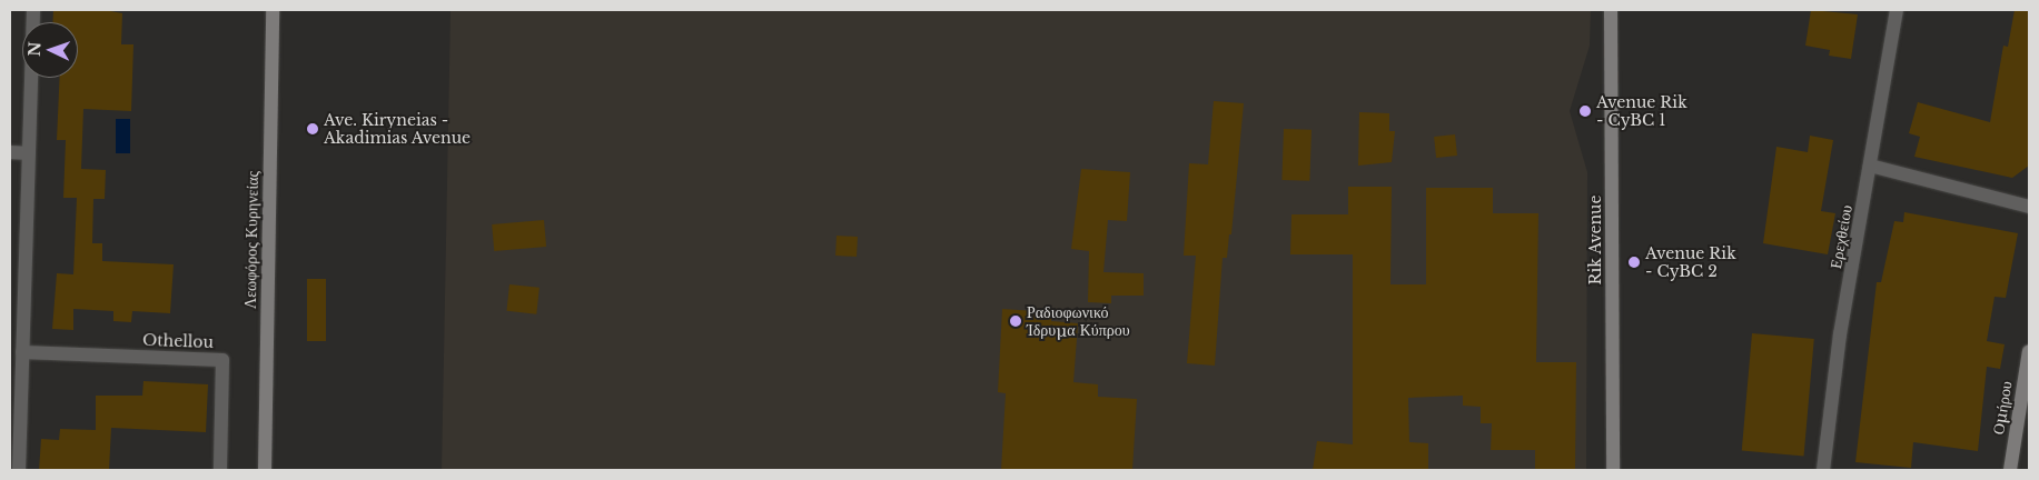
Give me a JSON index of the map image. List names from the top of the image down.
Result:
{
  "streets": {
    "main road": ["Λεωφόρος Κυρηνείας", "Rik Avenue", "Ομήρου"],
    "street": ["Ερεχθείου", "Othellou"]
  },
  "places": [
    "Avenue Rik - CyBC 1",
    "Ave. Kiryneias - Akadimias Avenue",
    "Avenue Rik - CyBC 2",
    "Ραδιοφωνικό Ίδρυμα Κύπρου"
  ],
  "north": "left"
}
